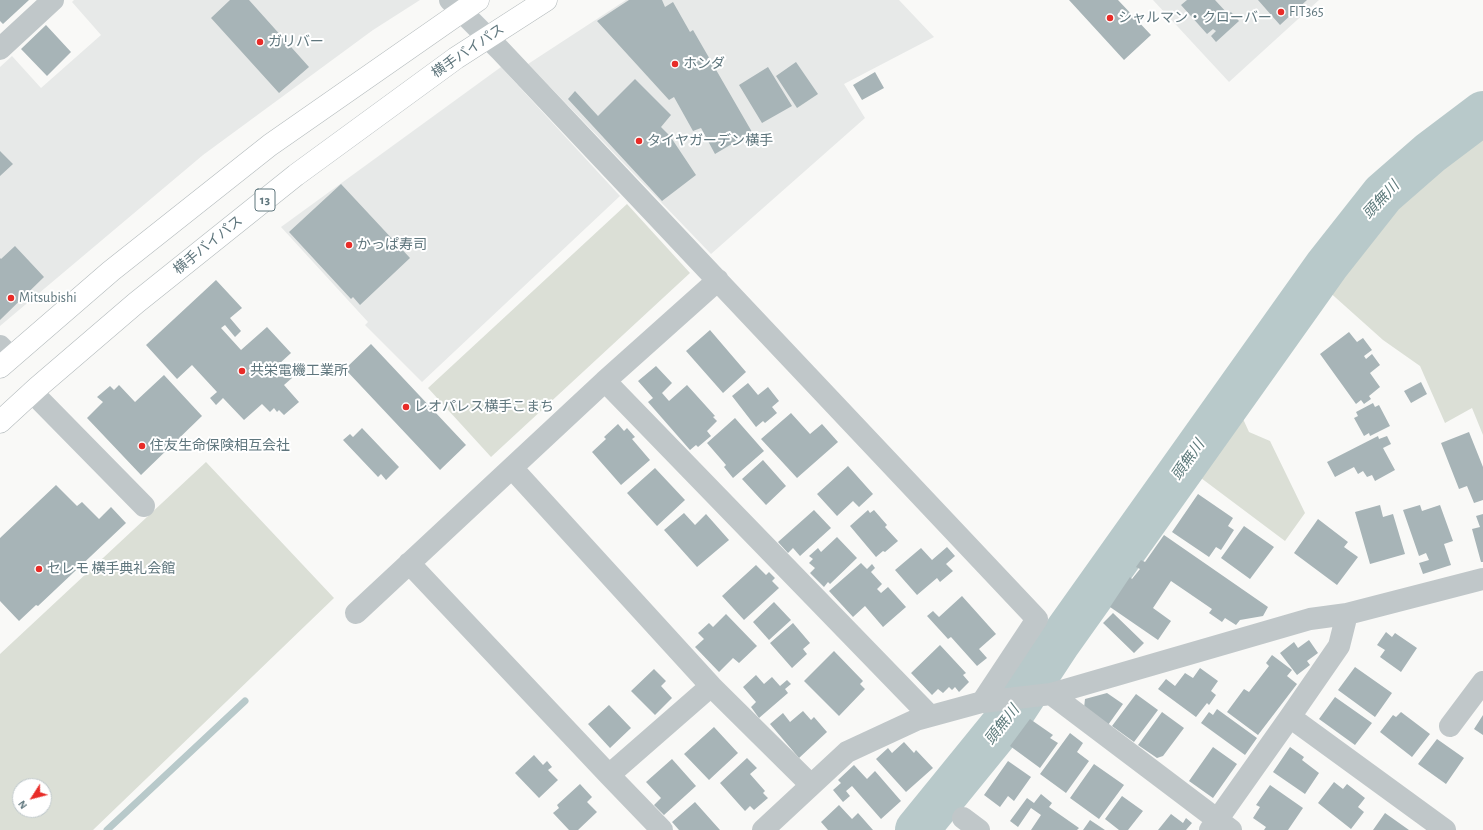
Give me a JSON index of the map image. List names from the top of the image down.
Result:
{
  "streets": {
    "highway": ["横手バイパス", "13"]
  },
  "water": ["頭無川"],
  "places": [
    "FIT365",
    "シャルマン・クローバー",
    "ガリバー",
    "ホンダ",
    "タイヤガーデン横手",
    "かっぱ寿司",
    "Mitsubishi",
    "共栄電機工業所",
    "レオパレス横手こまち",
    "住友生命保険相互会社",
    "セレモ 横手典礼会館"
  ],
  "north": "bottom left"
}
